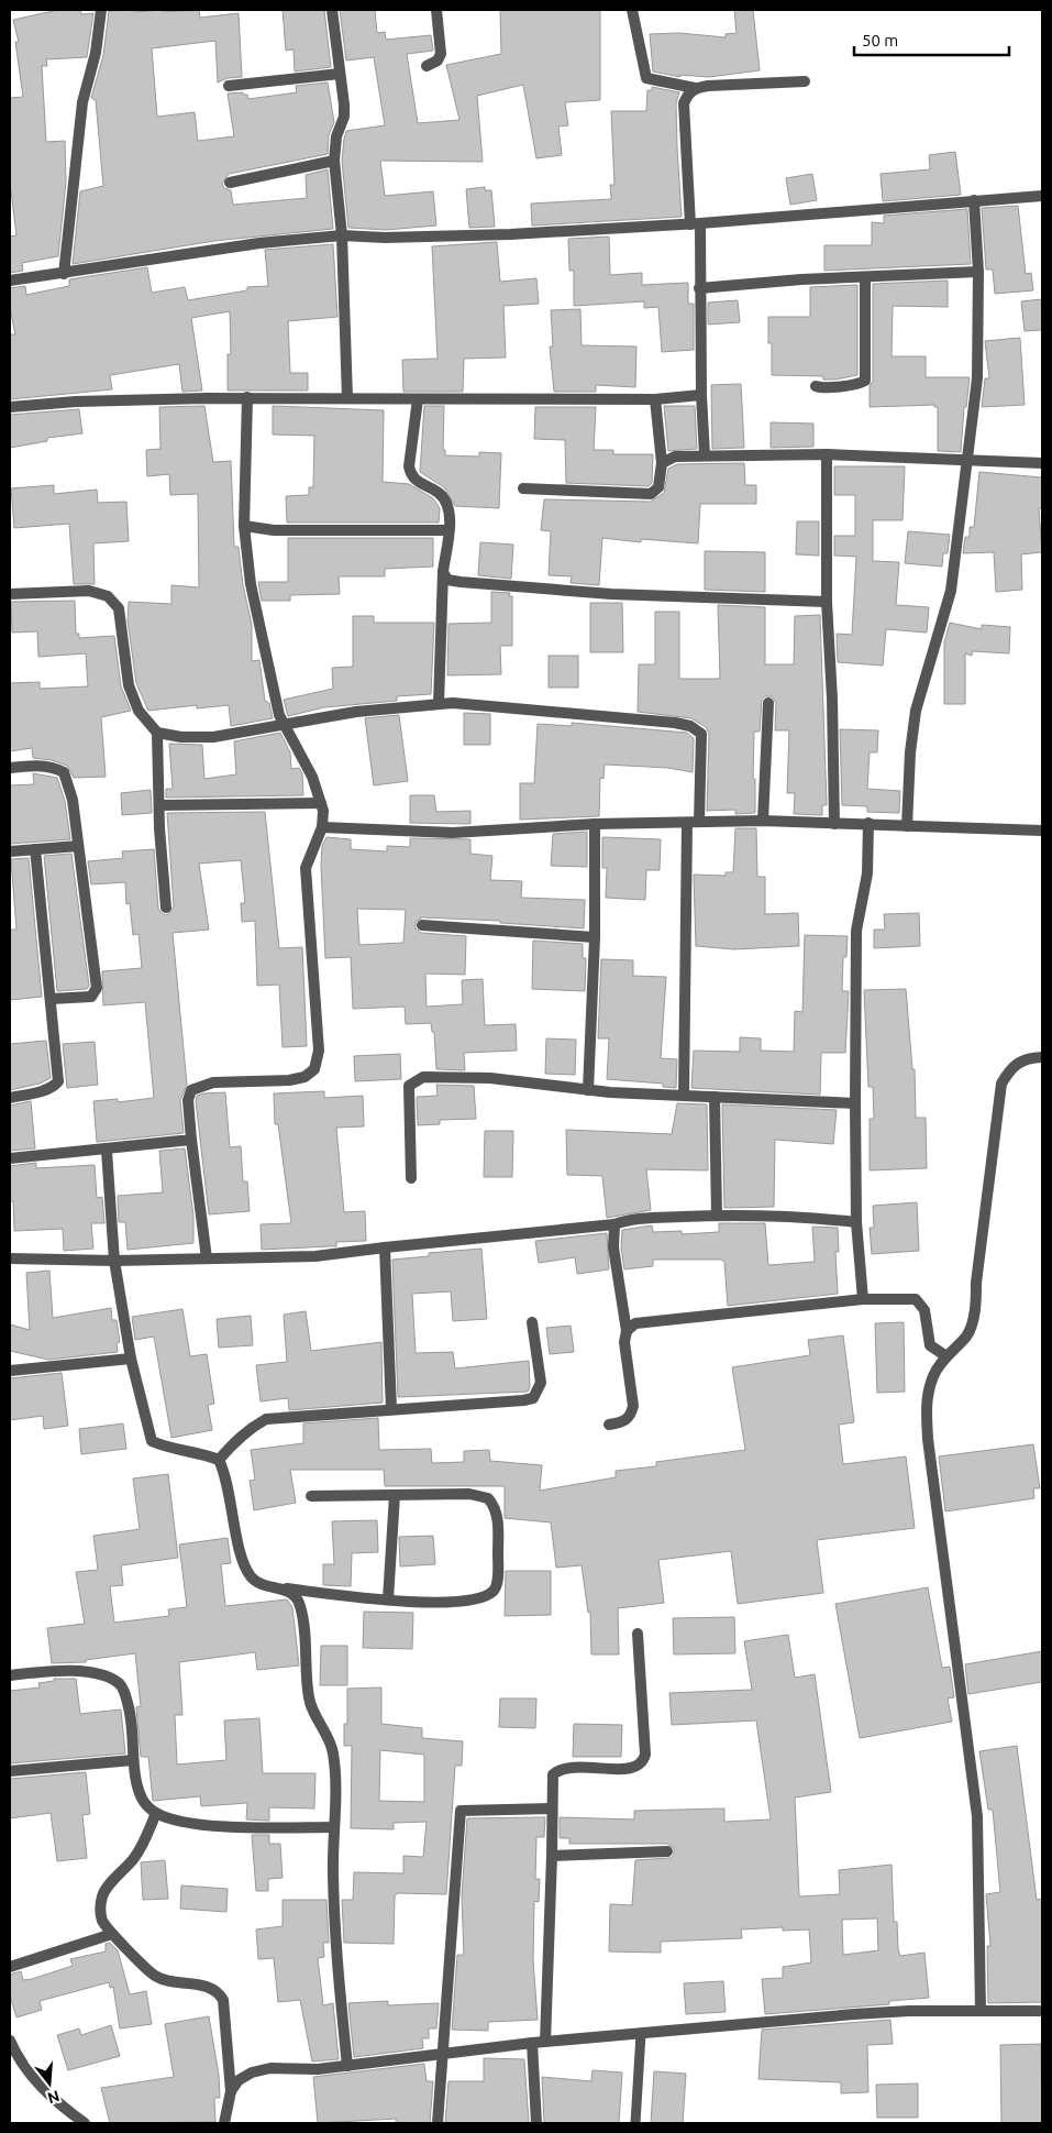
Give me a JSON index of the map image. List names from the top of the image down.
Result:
{
  "scale_bar": "50 m",
  "north": "bottom"
}
